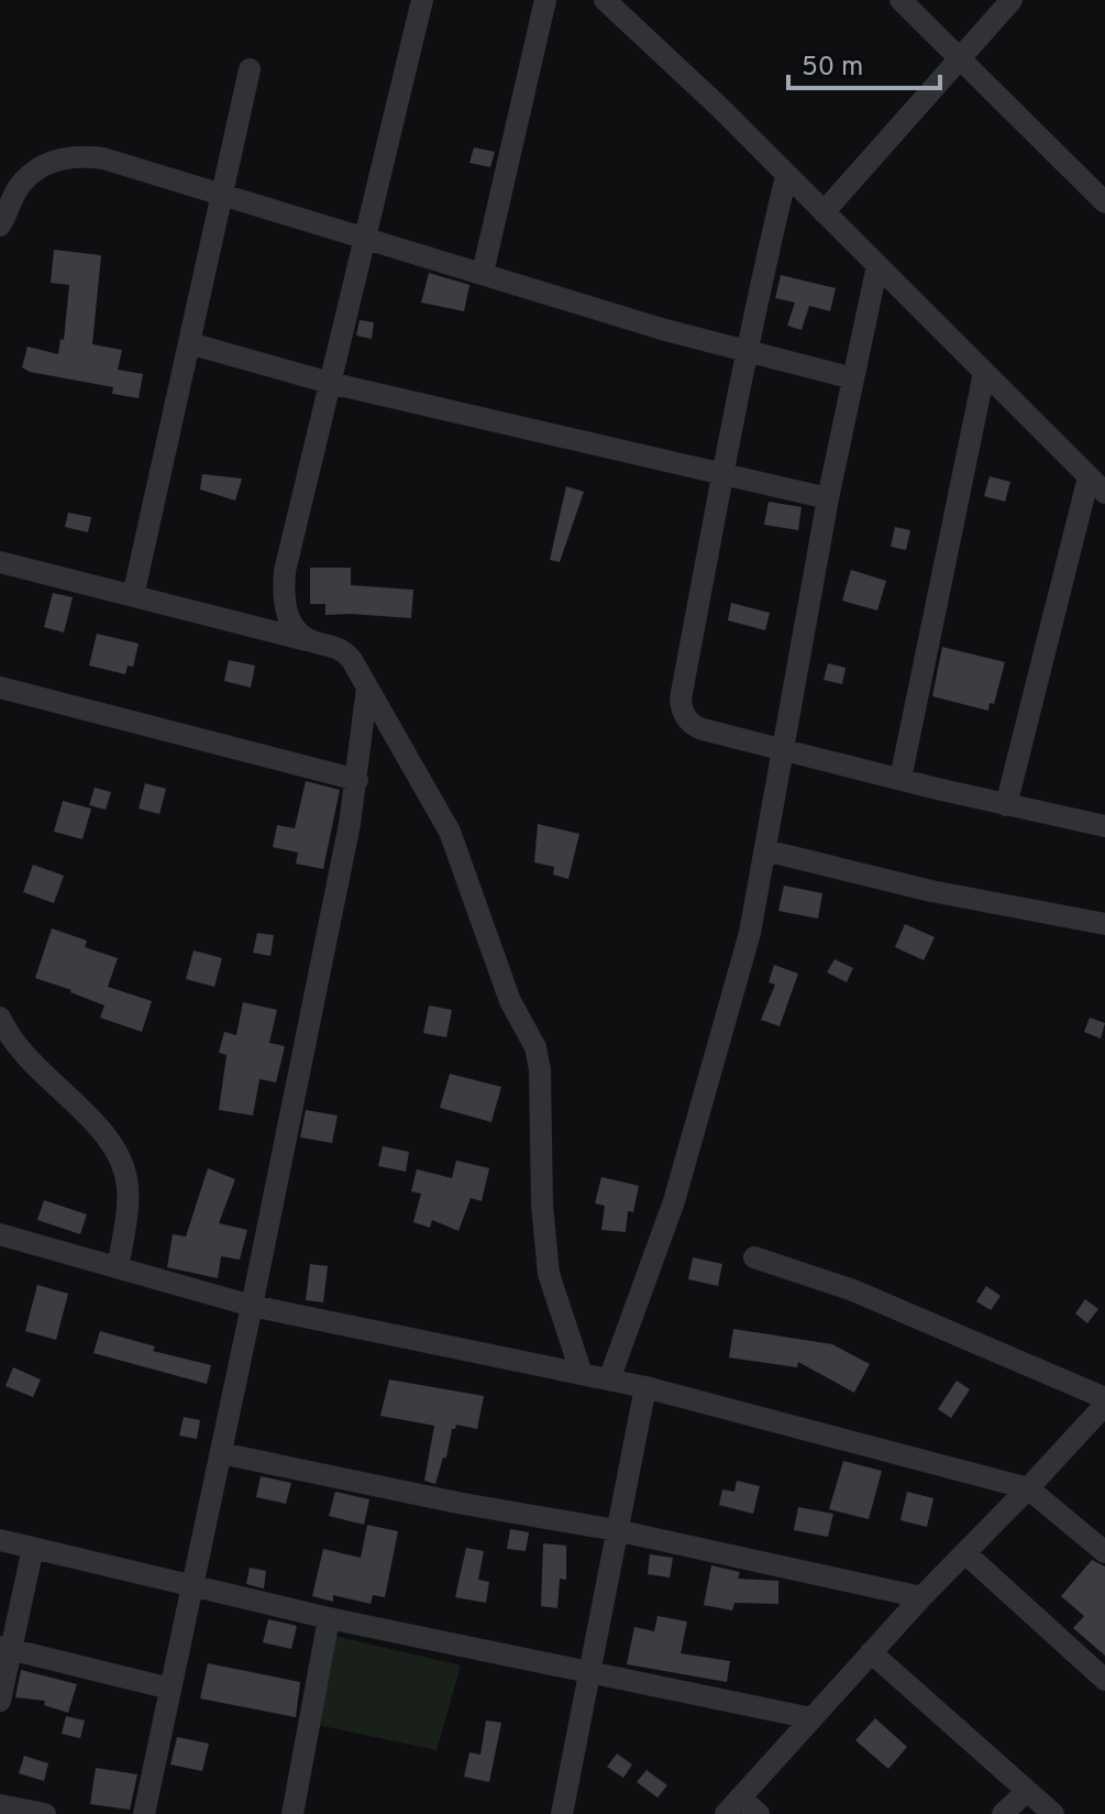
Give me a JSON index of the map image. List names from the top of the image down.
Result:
{
  "scale_bar": "50 m"
}
